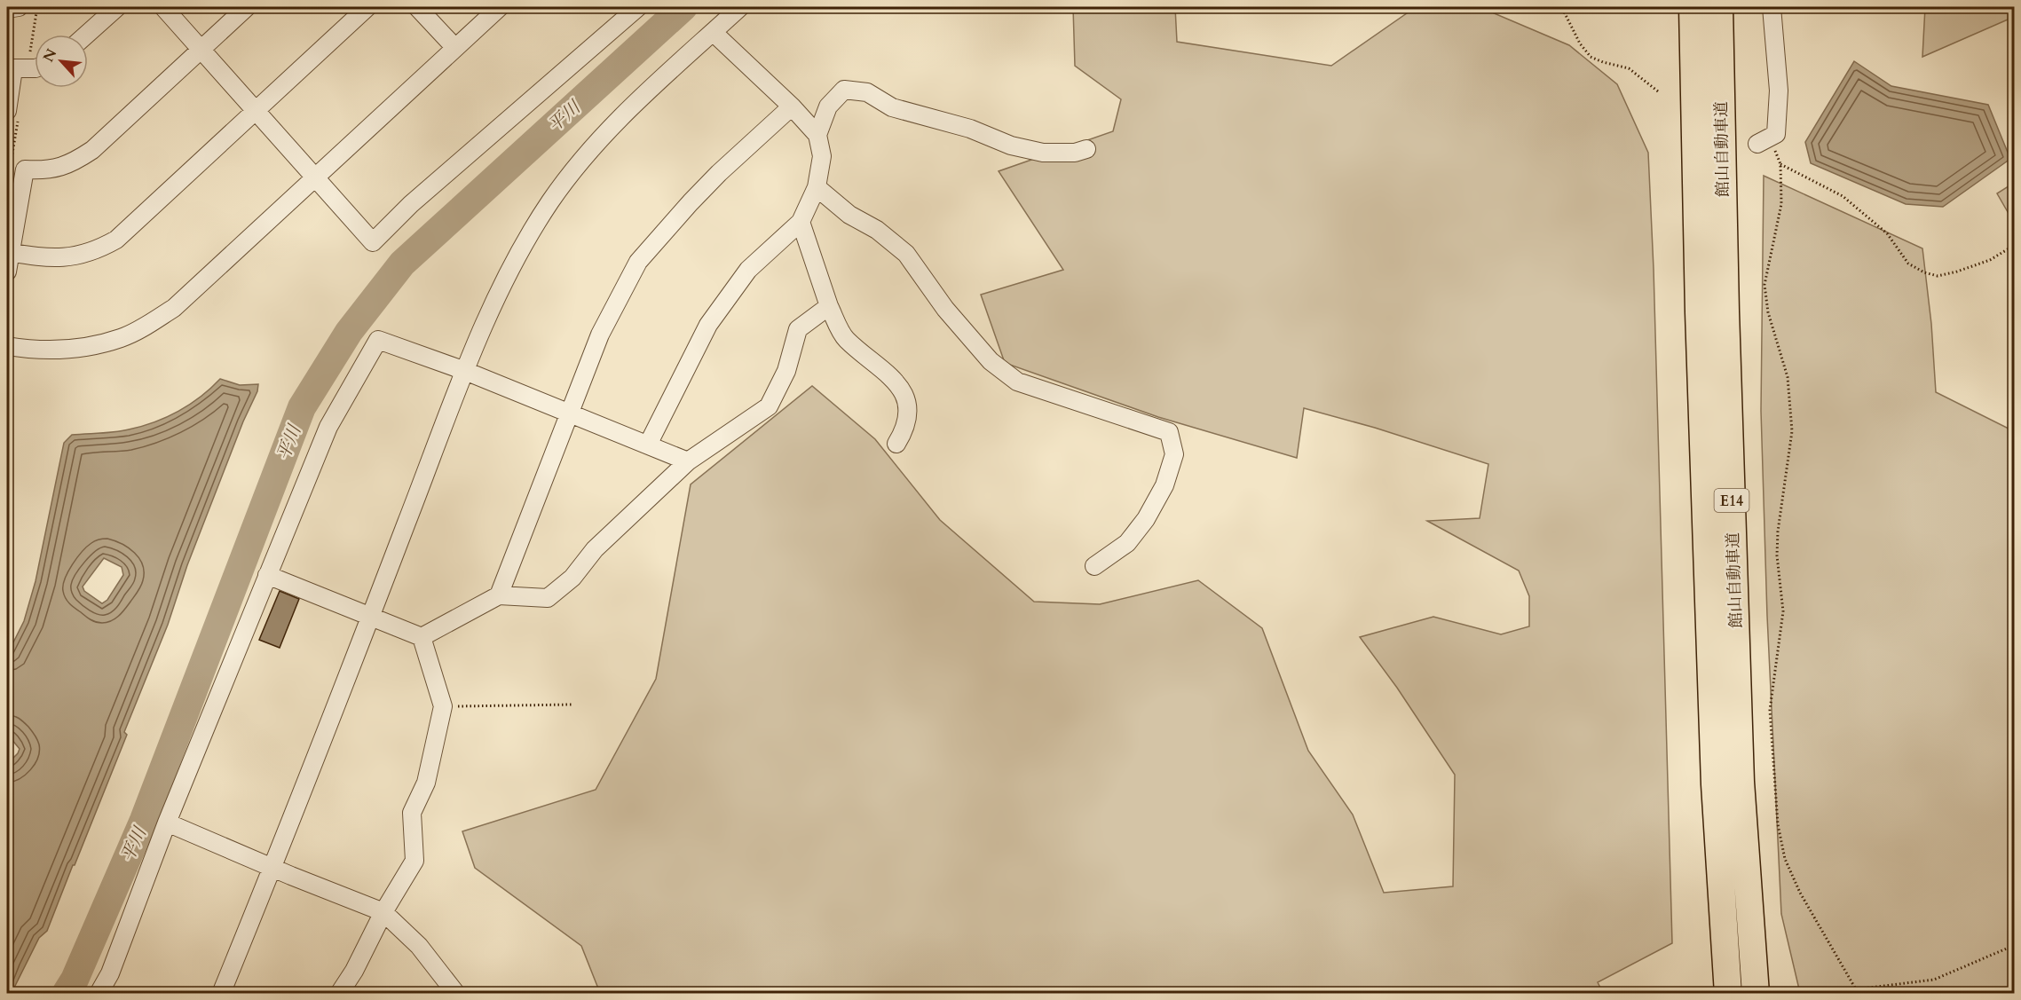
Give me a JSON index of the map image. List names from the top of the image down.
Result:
{
  "streets": {
    "highway": ["館山自動車道", "E14"]
  },
  "water": ["平川"],
  "north": "top left"
}
